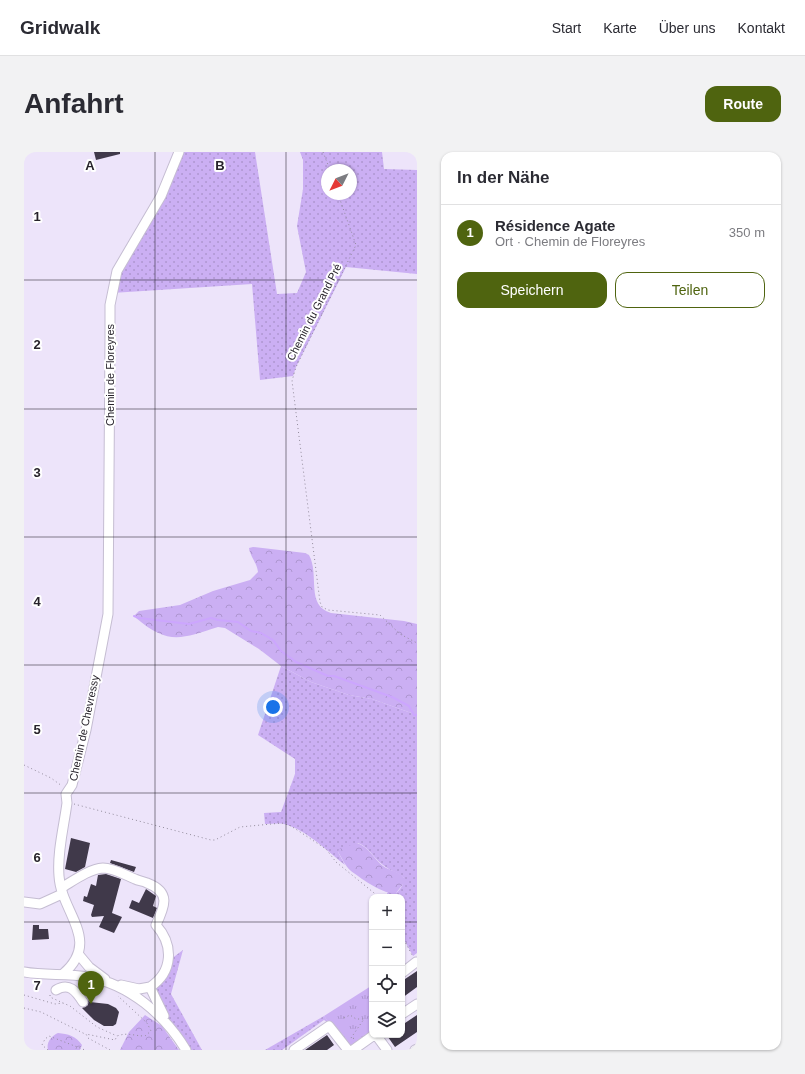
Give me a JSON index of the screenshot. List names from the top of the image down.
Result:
{
  "streets": {
    "street": ["Chemin de Floreyres", "Chemin de Chevressy"],
    "path": ["Chemin du Grand Pré"]
  },
  "crossings": [
    ["Chemin de Floreyres", "Chemin de Chevressy"]
  ],
  "north": "bottom left",
  "page": {
    "header": "Gridwalk",
    "nav": [
      "Start",
      "Karte",
      "Über uns",
      "Kontakt"
    ],
    "buttons": [
      "Route",
      ["Speichern", "Teilen"]
    ],
    "title": "Anfahrt",
    "heading": "In der Nähe",
    "list": [
      {
        "mark": "1",
        "name": "Résidence Agate",
        "note": "Ort · Chemin de Floreyres",
        "value": "350 m"
      }
    ],
    "map_buttons": ["+", "−"],
    "pins": "1"
  },
  "grid": {
    "columns": ["A", "B"],
    "rows": [
      "1",
      "2",
      "3",
      "4",
      "5",
      "6",
      "7"
    ]
  }
}
